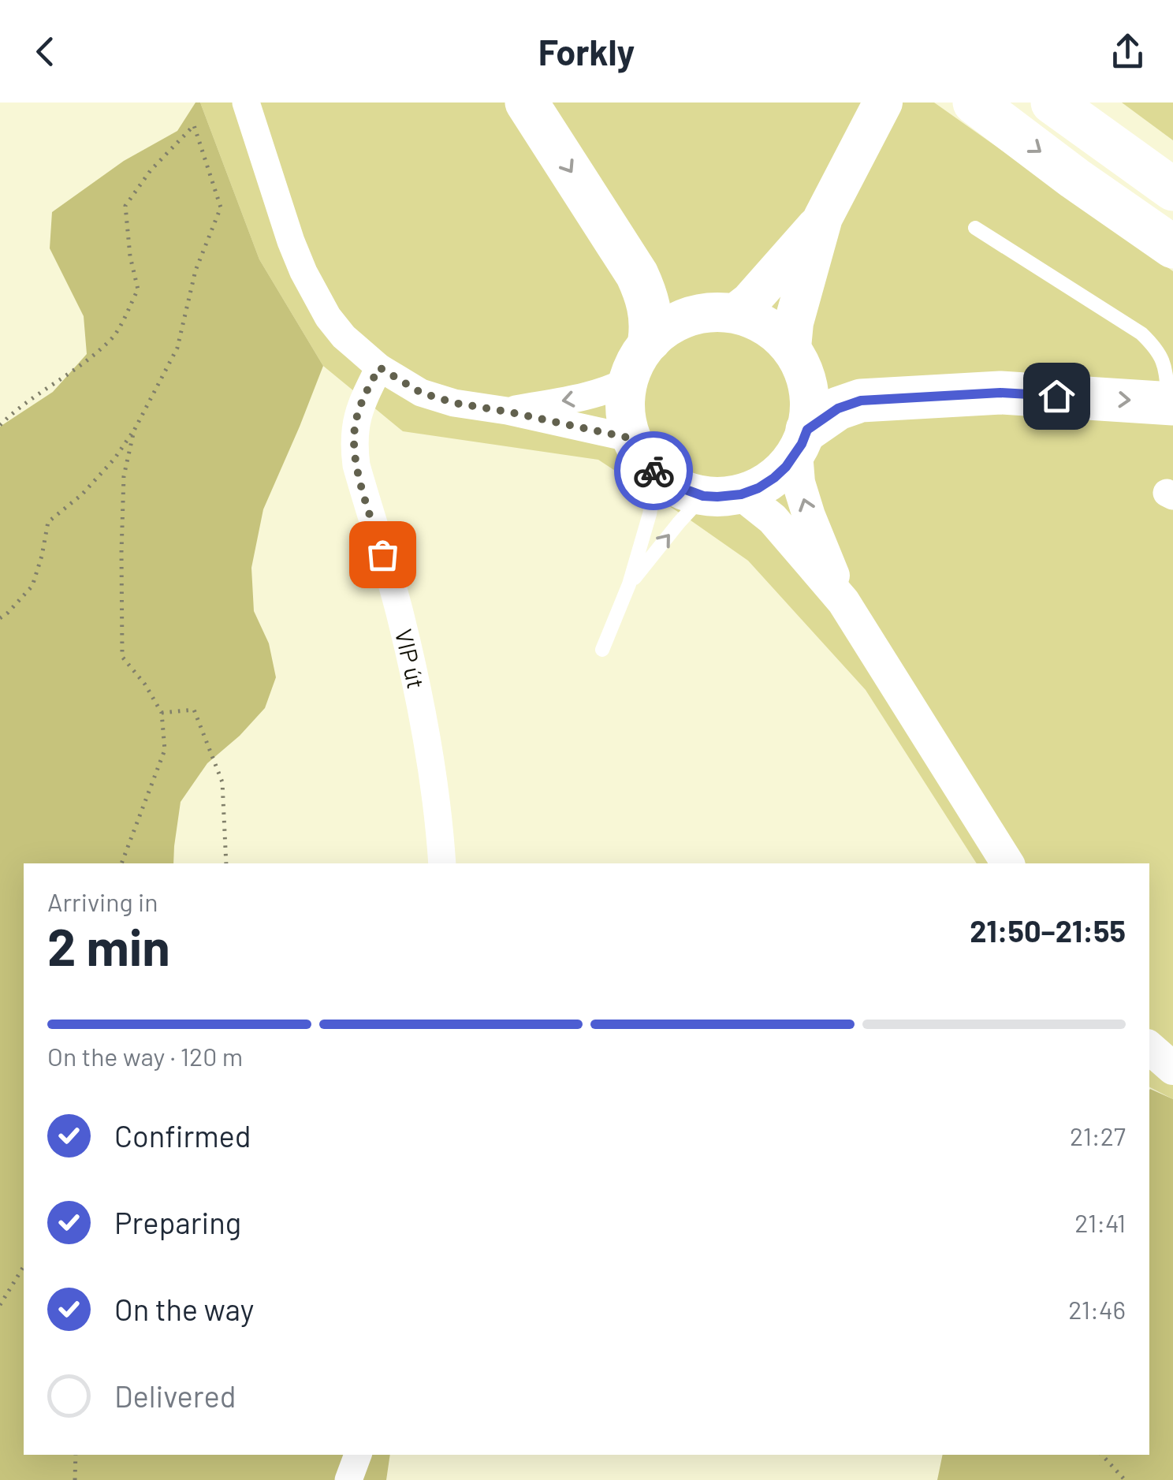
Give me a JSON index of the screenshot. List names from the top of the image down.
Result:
{
  "streets": {
    "street": ["VIP út"]
  },
  "page": {
    "header": "Forkly",
    "heading": ["2 min", "Arriving in", "21:50–21:55"],
    "bar": "On the way · 120 m",
    "list": [
      ["Confirmed", "21:27"],
      ["Preparing", "21:41"],
      ["On the way", "21:46"],
      "Delivered"
    ]
  }
}
